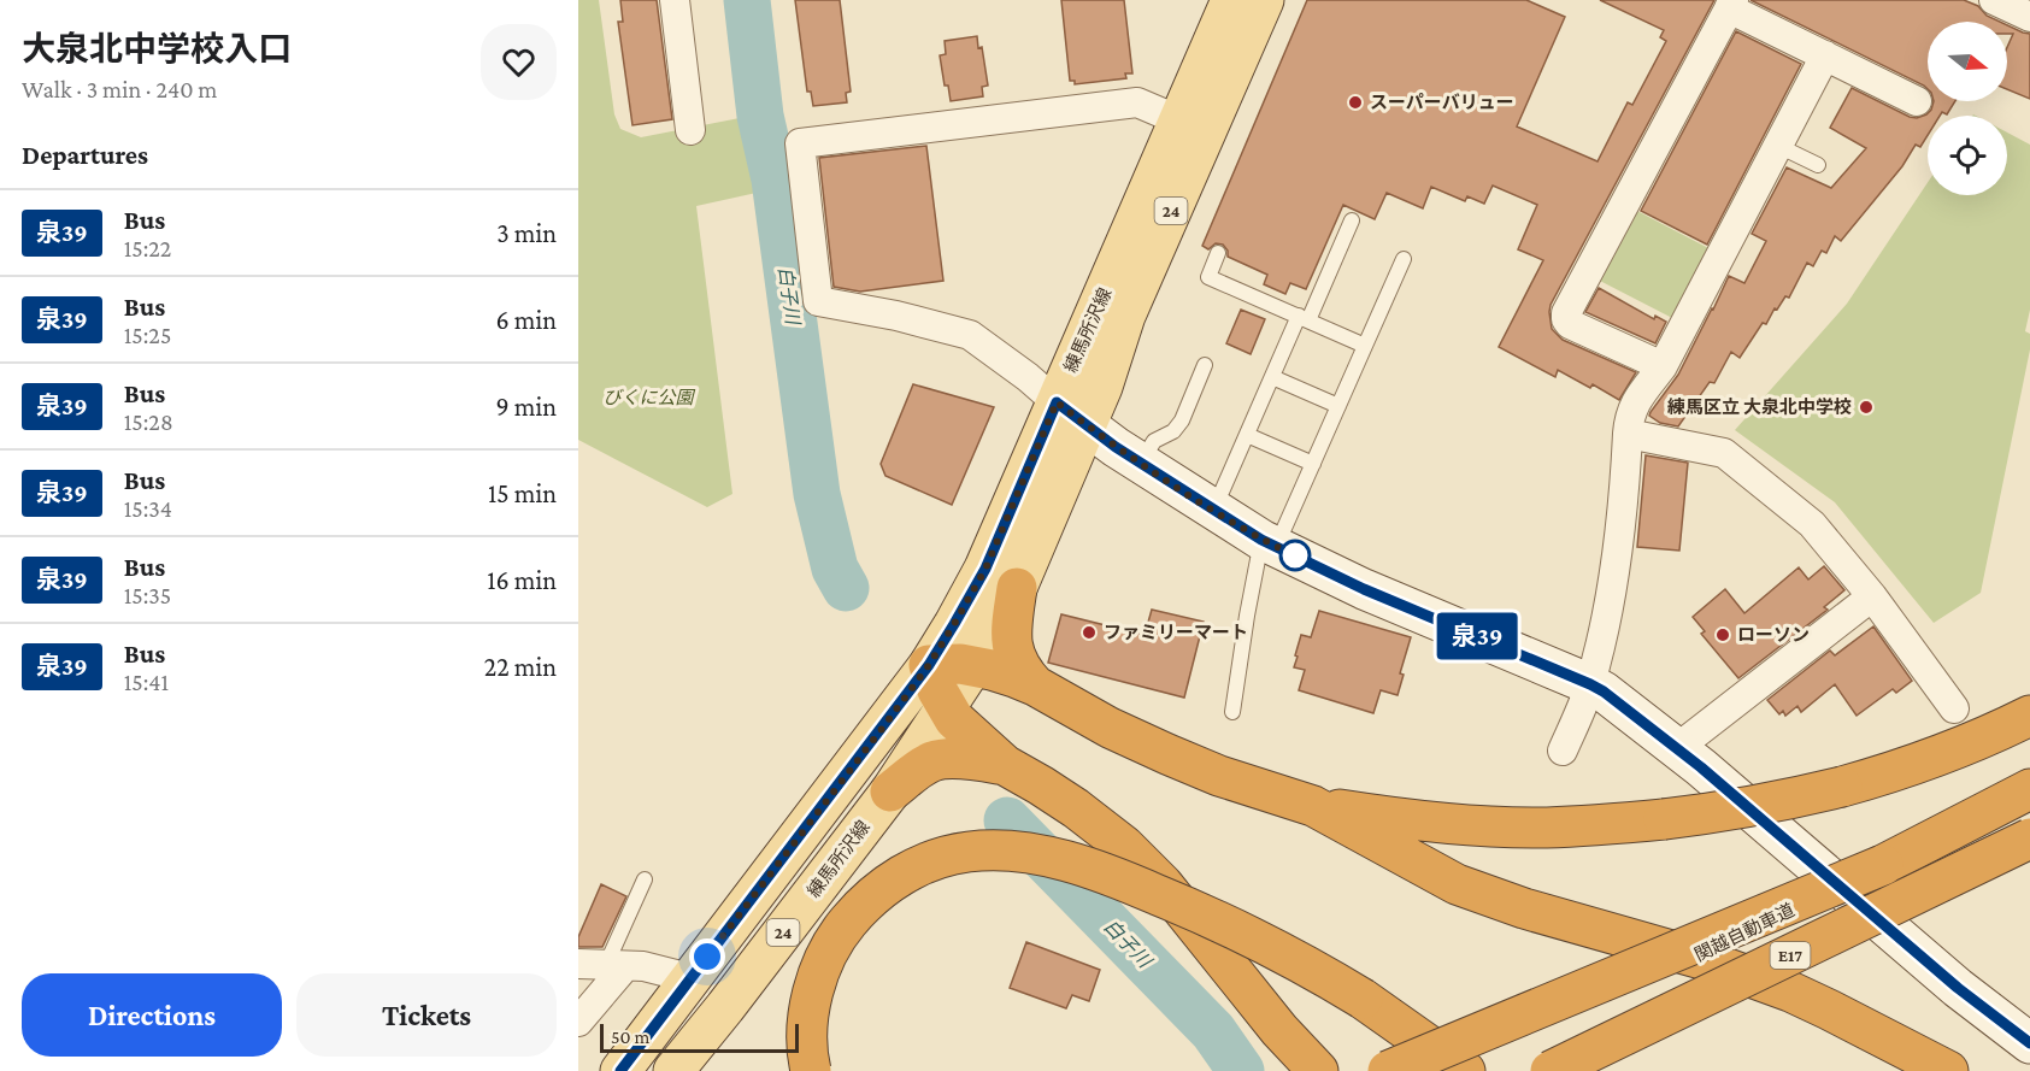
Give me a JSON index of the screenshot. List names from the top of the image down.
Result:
{
  "streets": {
    "highway": ["関越自動車道", "E17"],
    "main road": ["24", "練馬所沢線"]
  },
  "water": ["白子川"],
  "parks": ["びくに公園"],
  "places": [
    "スーパーバリュー",
    "練馬区立 大泉北中学校",
    "ファミリーマート",
    "ローソン"
  ],
  "lines": ["bus line 泉39"],
  "scale_bar": "50 m",
  "north": "right",
  "page": {
    "heading": [
      ["大泉北中学校入口", "Walk · 3 min · 240 m"],
      "Departures"
    ],
    "on_map": "泉39",
    "list": [
      {
        "mark": "泉39",
        "name": "Bus",
        "note": "15:22",
        "value": "3 min"
      },
      {
        "mark": "泉39",
        "name": "Bus",
        "note": "15:25",
        "value": "6 min"
      },
      {
        "mark": "泉39",
        "name": "Bus",
        "note": "15:28",
        "value": "9 min"
      },
      {
        "mark": "泉39",
        "name": "Bus",
        "note": "15:34",
        "value": "15 min"
      },
      {
        "mark": "泉39",
        "name": "Bus",
        "note": "15:35",
        "value": "16 min"
      },
      {
        "mark": "泉39",
        "name": "Bus",
        "note": "15:41",
        "value": "22 min"
      }
    ],
    "buttons": ["Directions", "Tickets"],
    "scale": "50 m"
  }
}
